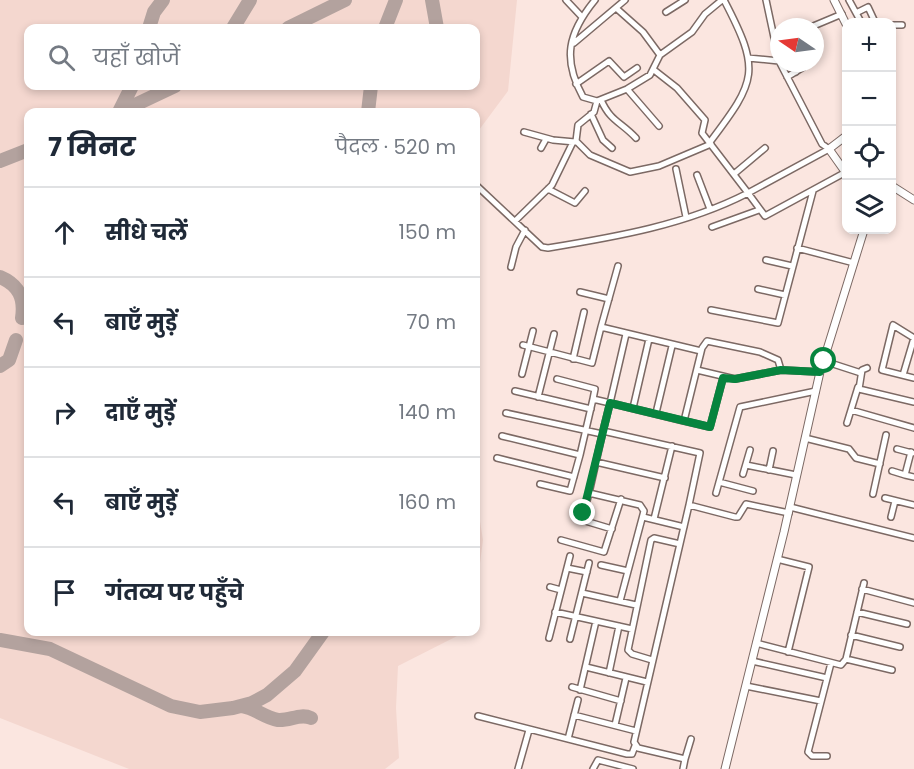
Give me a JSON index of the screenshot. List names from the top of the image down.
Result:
{
  "north": "left",
  "page": {
    "map_buttons": ["+", "−"],
    "search": "यहाँ खोजें",
    "heading": ["7 मिनट", "पैदल · 520 m"],
    "list": [
      ["सीधे चलें", "150 m"],
      ["बाएँ मुड़ें", "70 m"],
      ["दाएँ मुड़ें", "140 m"],
      ["बाएँ मुड़ें", "160 m"],
      "गंतव्य पर पहुँचे"
    ]
  }
}
